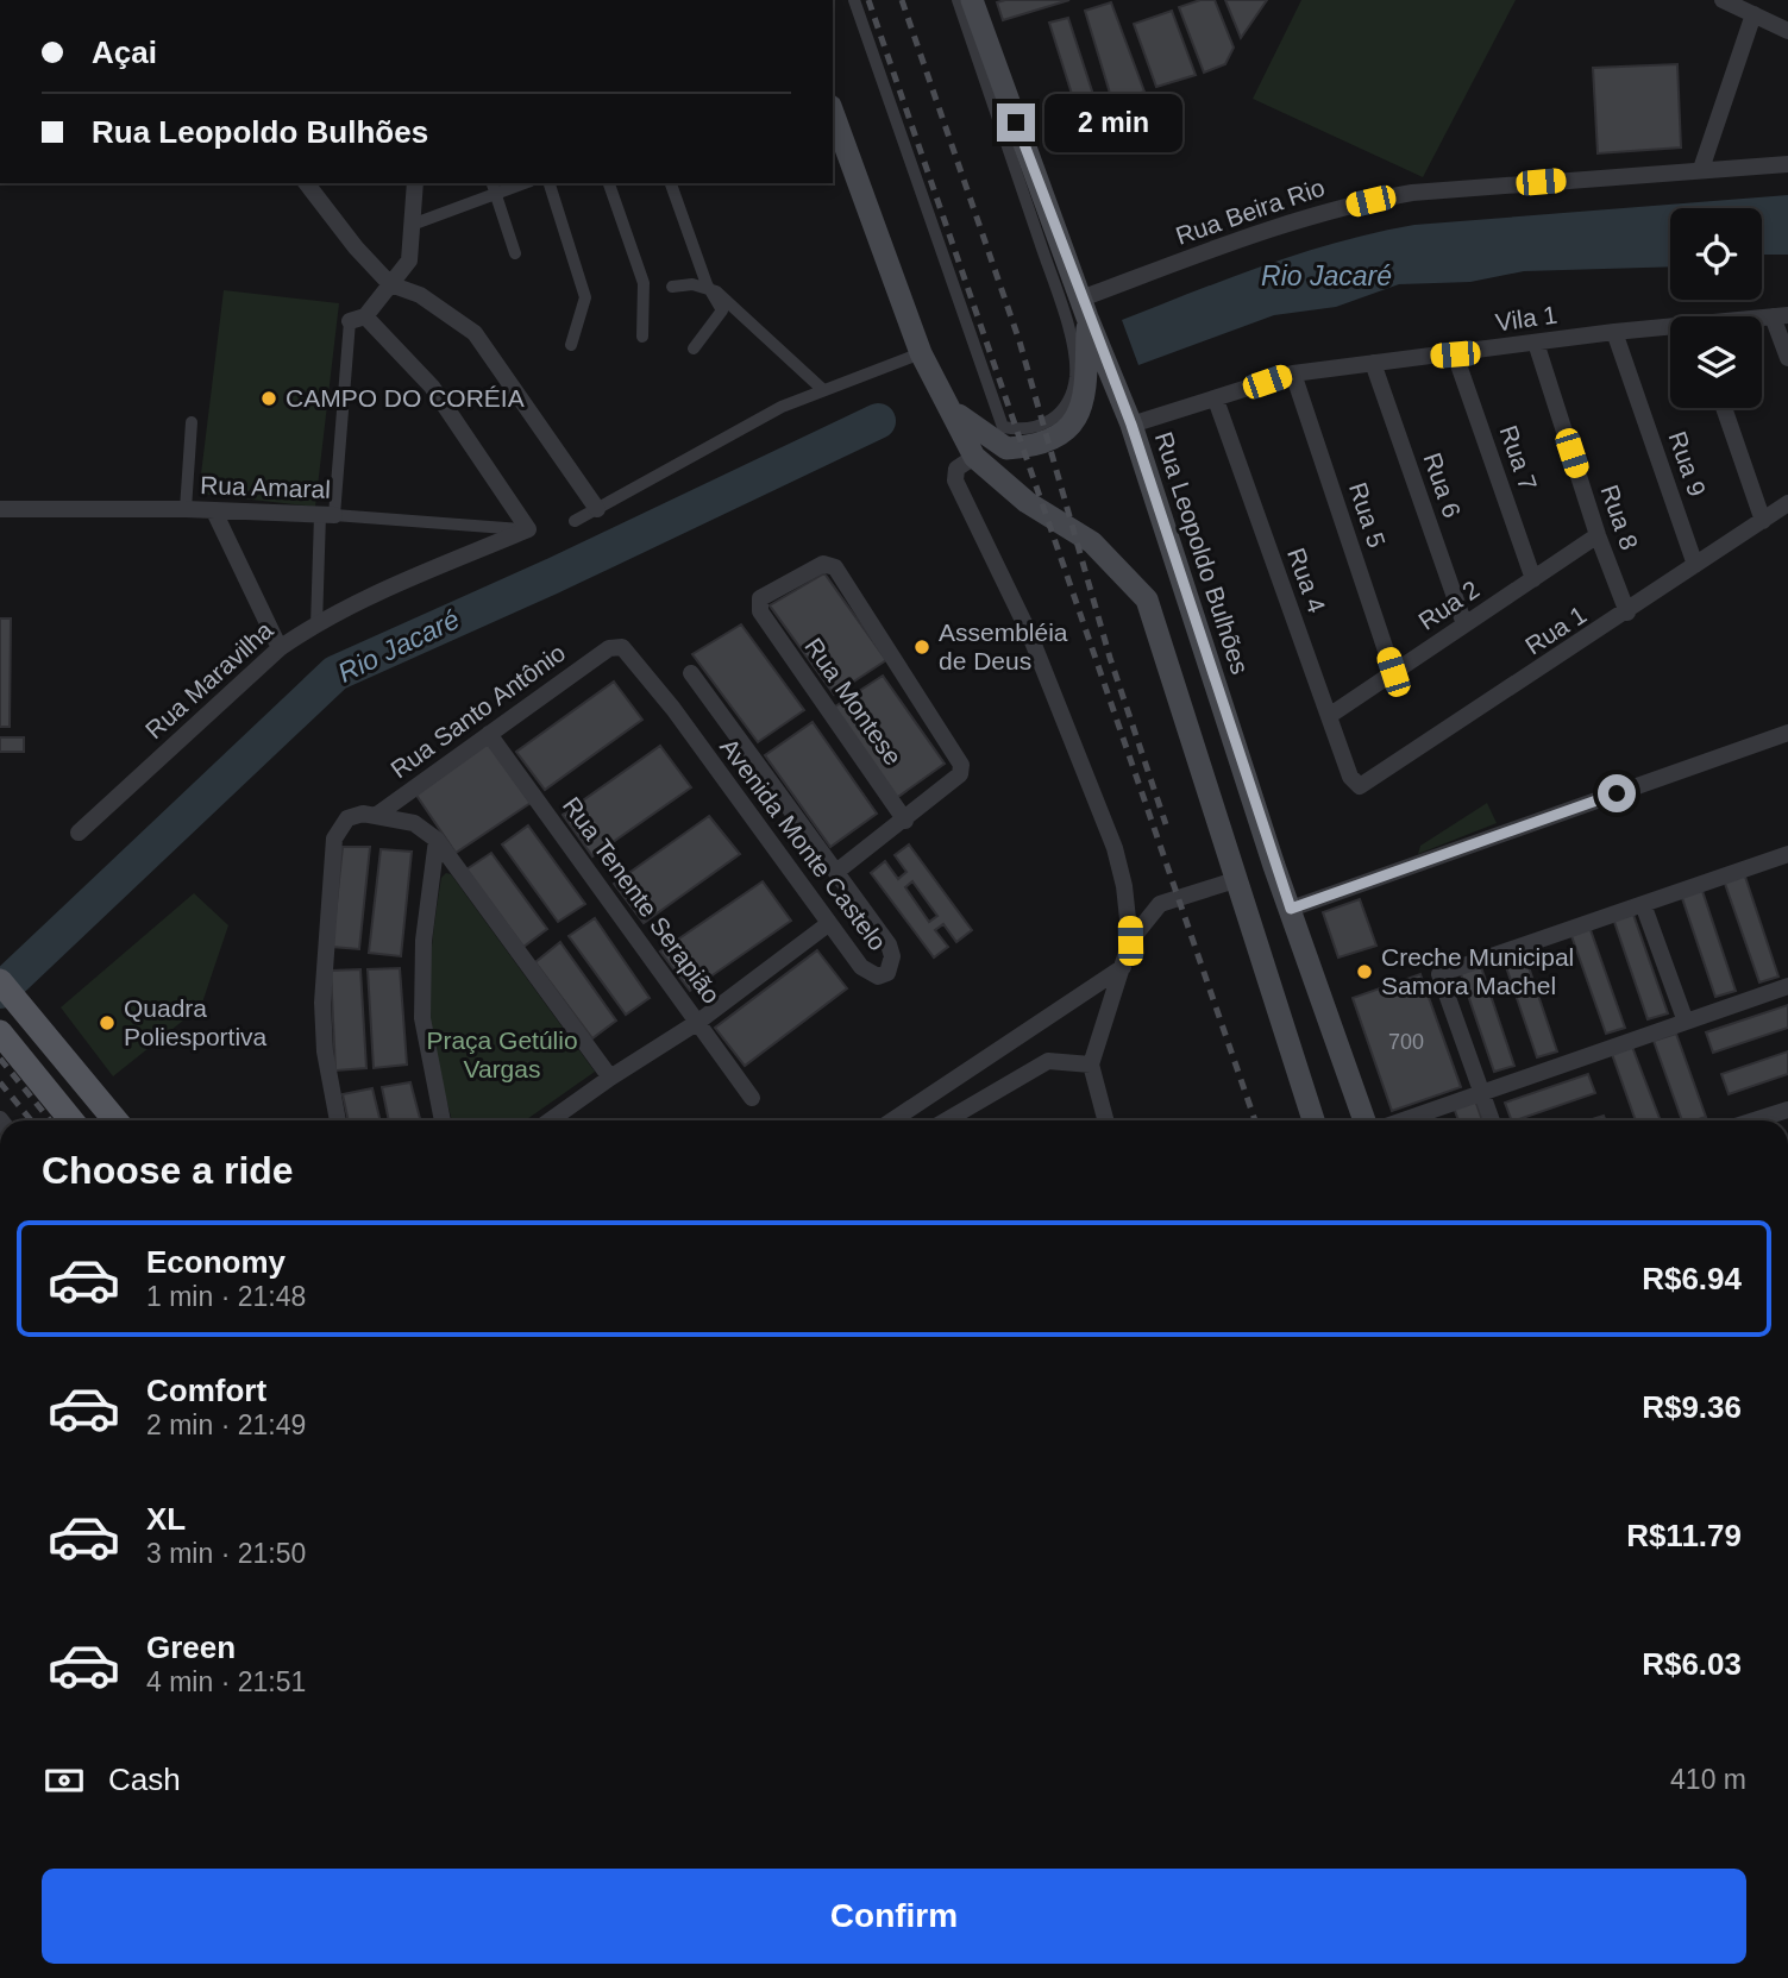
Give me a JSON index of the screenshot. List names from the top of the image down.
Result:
{
  "streets": {
    "main road": ["Rua Leopoldo Bulhões"],
    "street": [
      "Rua Beira Rio",
      "Vila 1",
      "Rua 7",
      "Rua 9",
      "Rua 6",
      "Rua Amaral",
      "Rua 5",
      "Rua 8",
      "Rua 4",
      "Rua 2",
      "Rua 1",
      "Rua Maravilha",
      "Rua Montese",
      "Rua Santo Antônio",
      "Avenida Monte Castelo",
      "Rua Tenente Serapião"
    ]
  },
  "crossings": [
    ["Rua Beira Rio", "Rua Leopoldo Bulhões"],
    ["Vila 1", "Rua 7"],
    ["Vila 1", "Rua 9"],
    ["Vila 1", "Rua 6"],
    ["Vila 1", "Rua 5"],
    ["Vila 1", "Rua 8"],
    ["Vila 1", "Rua Leopoldo Bulhões"],
    ["Vila 1", "Rua 4"],
    ["Rua 7", "Rua 2"],
    ["Rua 9", "Rua 1"],
    ["Rua 6", "Rua 2"],
    ["Rua Amaral", "Rua Maravilha"],
    ["Rua 5", "Rua 2"],
    ["Rua 8", "Rua 2"],
    ["Rua 8", "Rua 1"],
    ["Rua 4", "Rua 2"],
    ["Rua 4", "Rua 1"],
    ["Rua Santo Antônio", "Avenida Monte Castelo"],
    ["Rua Santo Antônio", "Rua Tenente Serapião"]
  ],
  "water": ["Rio Jacaré"],
  "parks": ["Praça Getúlio Vargas"],
  "places": [
    "CAMPO DO CORÉIA",
    "Assembléia de Deus",
    "Creche Municipal Samora Machel",
    "Quadra Poliesportiva"
  ],
  "house_numbers": ["700"],
  "page": {
    "banner": ["Açai", "Rua Leopoldo Bulhões"],
    "bubble": "2 min",
    "heading": "Choose a ride",
    "list": [
      {
        "name": "Economy",
        "note": "1 min · 21:48",
        "value": "R$6.94"
      },
      {
        "name": "Comfort",
        "note": "2 min · 21:49",
        "value": "R$9.36"
      },
      {
        "name": "XL",
        "note": "3 min · 21:50",
        "value": "R$11.79"
      },
      {
        "name": "Green",
        "note": "4 min · 21:51",
        "value": "R$6.03"
      }
    ],
    "pay": ["Cash", "410 m"],
    "buttons": "Confirm"
  }
}
